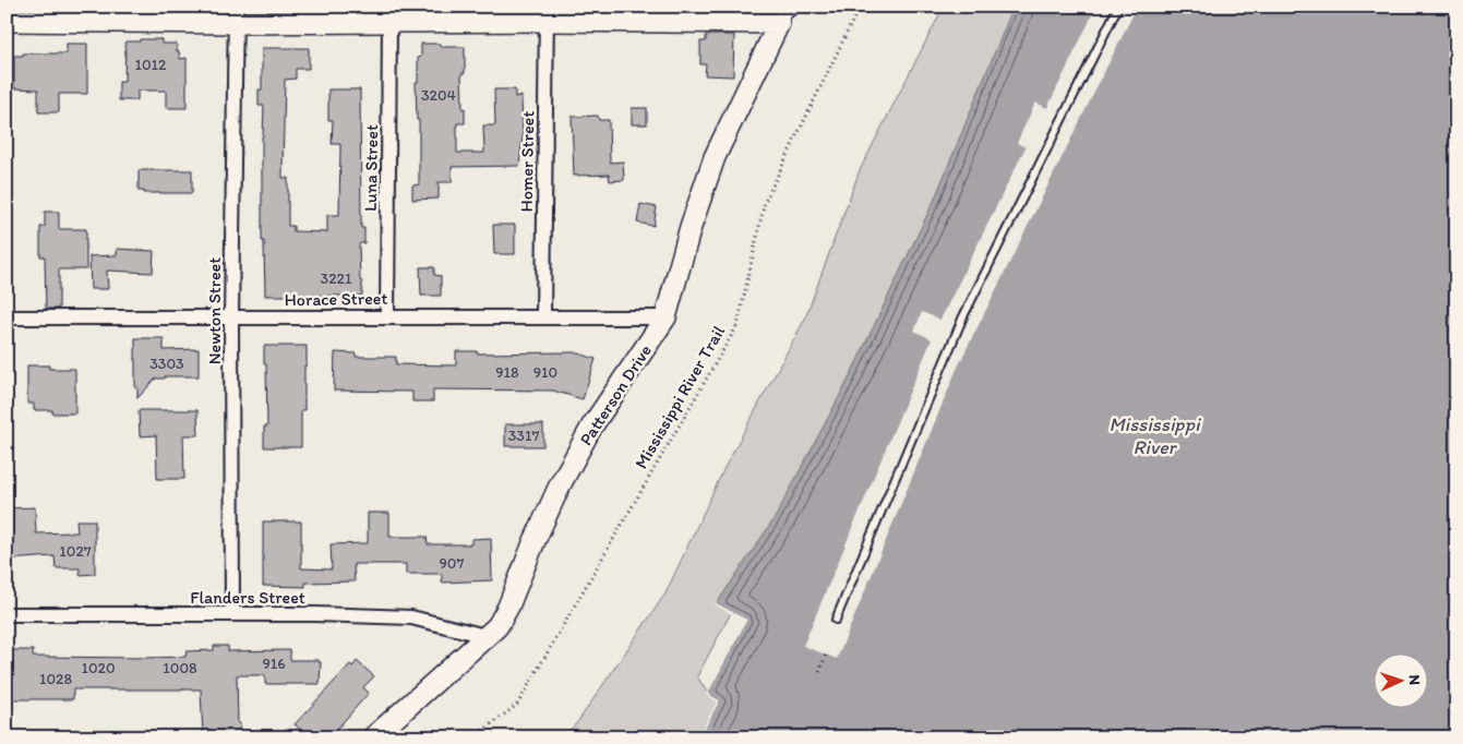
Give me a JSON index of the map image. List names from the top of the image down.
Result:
{
  "streets": {
    "street": [
      "Homer Street",
      "Luna Street",
      "Horace Street",
      "Newton Street",
      "Patterson Drive",
      "Flanders Street"
    ],
    "path": ["Mississippi River Trail"]
  },
  "crossings": [
    ["Homer Street", "Horace Street"],
    ["Luna Street", "Horace Street"],
    ["Horace Street", "Newton Street"],
    ["Horace Street", "Patterson Drive"],
    ["Newton Street", "Flanders Street"],
    ["Patterson Drive", "Flanders Street"]
  ],
  "water": ["Mississippi River"],
  "house_numbers": [
    "1012",
    "3204",
    "3221",
    "3303",
    "918",
    "910",
    "3317",
    "1027",
    "907",
    "916",
    "1020",
    "1008",
    "1028"
  ],
  "north": "right"
}
